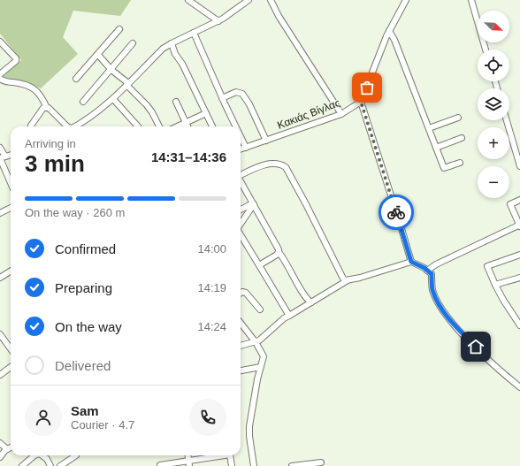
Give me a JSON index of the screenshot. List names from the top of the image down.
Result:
{
  "streets": {
    "street": ["Κακιάς Βίγλας"]
  },
  "north": "bottom right",
  "page": {
    "map_buttons": ["+", "−"],
    "heading": ["3 min", "Arriving in", "14:31–14:36"],
    "panel": ["Sam", "Courier · 4.7"],
    "bar": "On the way · 260 m",
    "list": [
      ["Confirmed", "14:00"],
      ["Preparing", "14:19"],
      ["On the way", "14:24"],
      "Delivered"
    ]
  }
}
